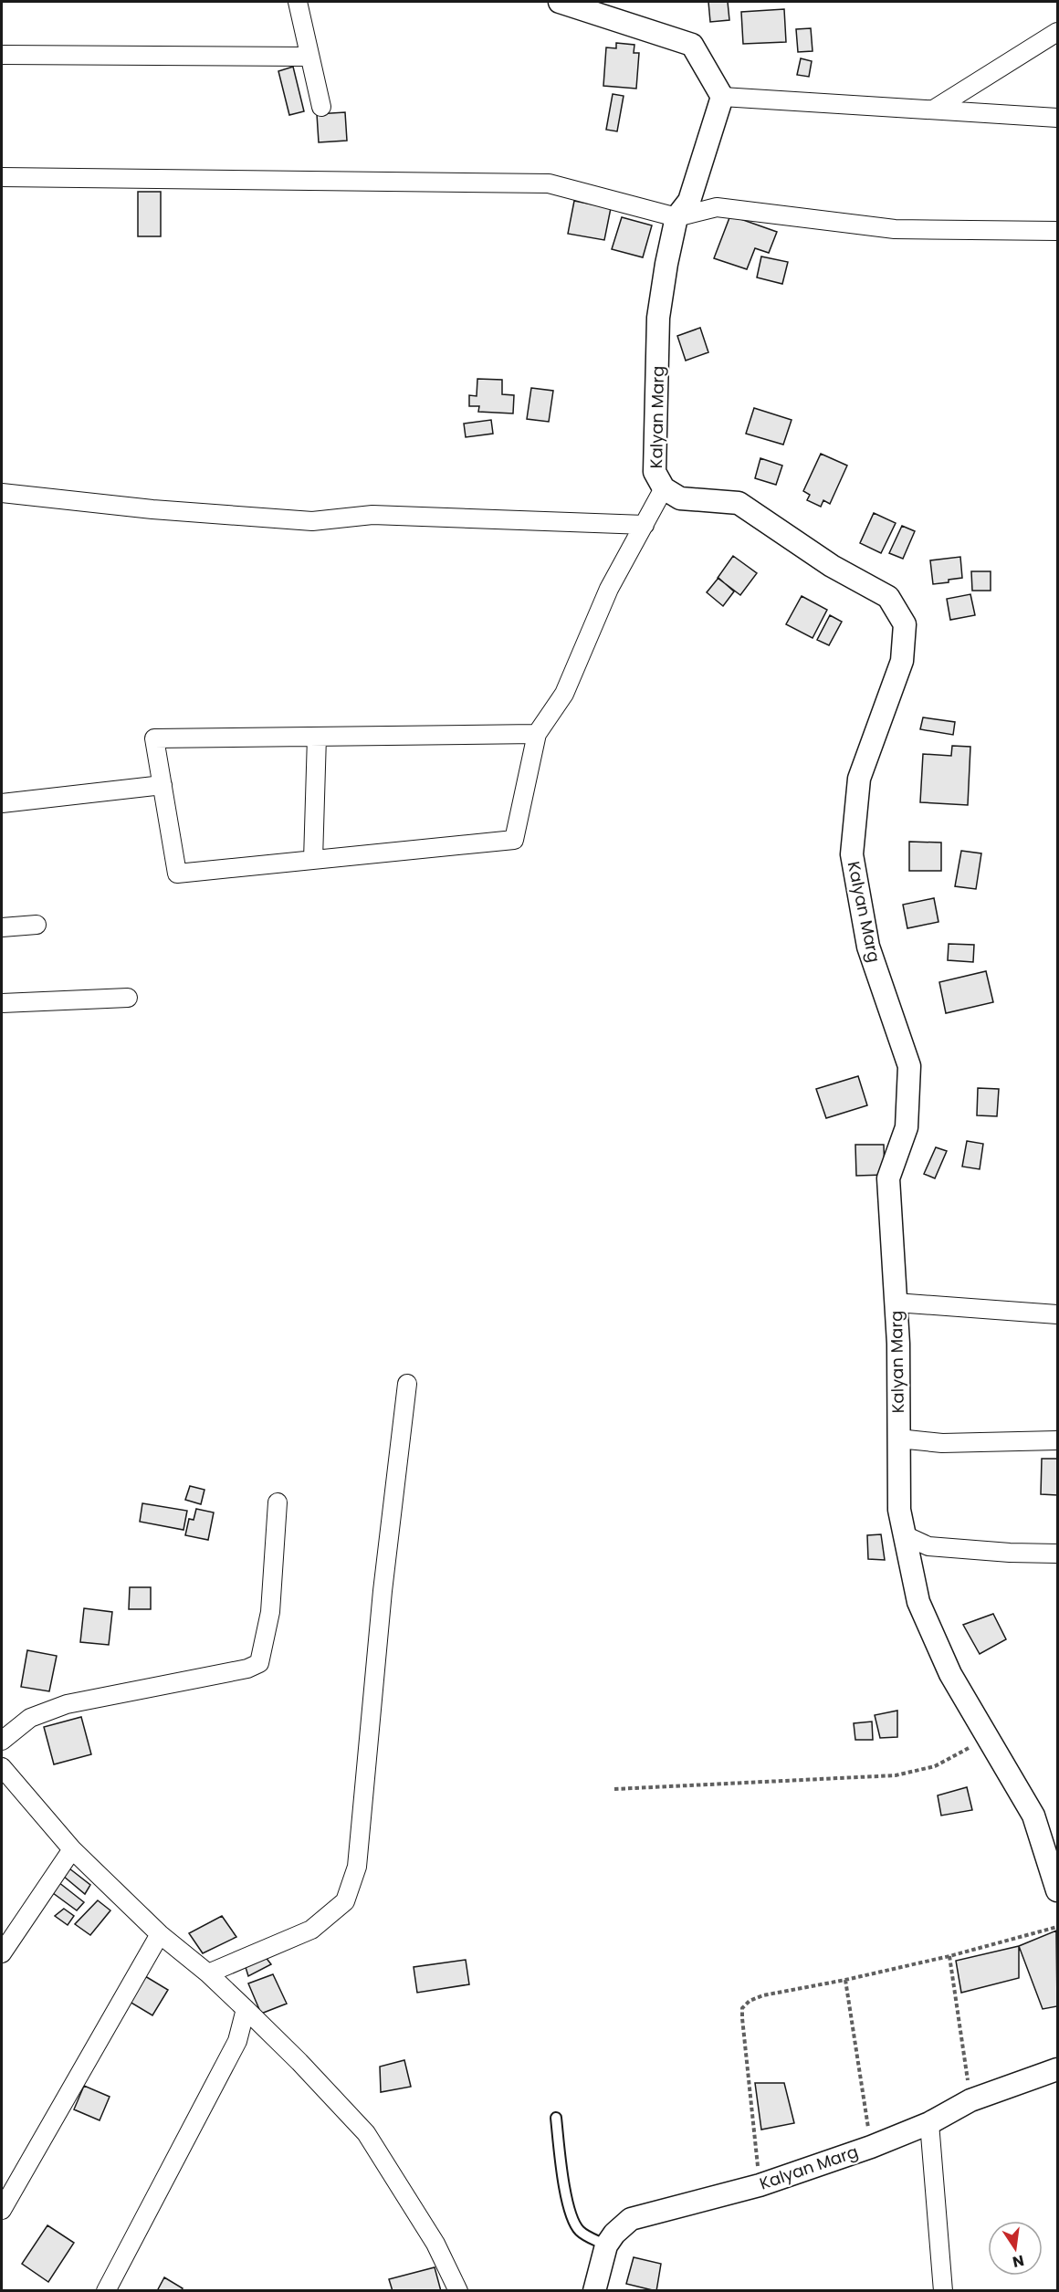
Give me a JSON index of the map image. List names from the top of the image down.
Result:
{
  "streets": {
    "street": ["Kalyan Marg"]
  },
  "north": "bottom"
}
